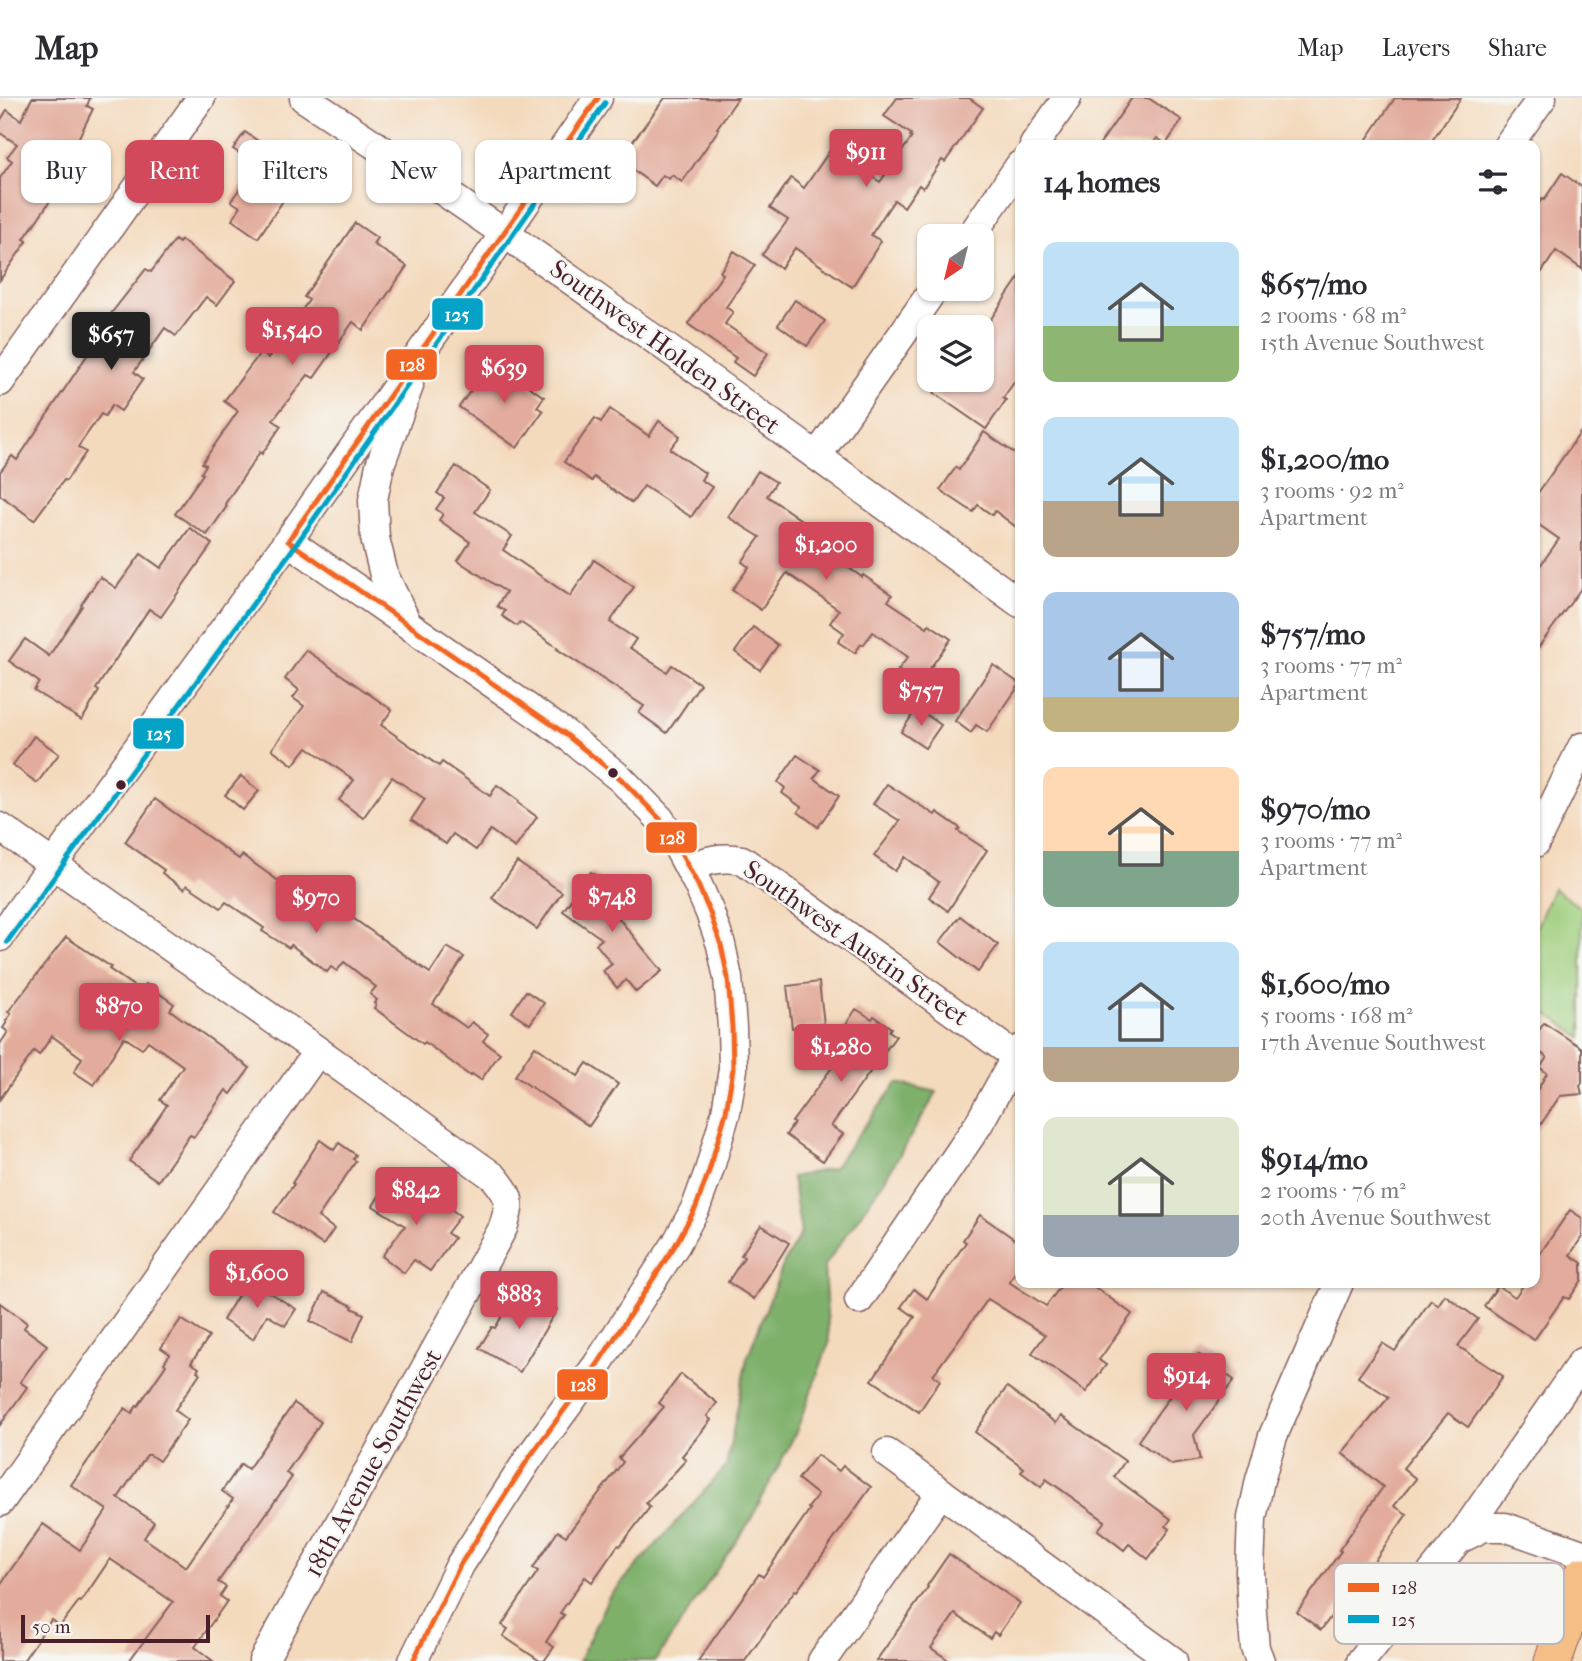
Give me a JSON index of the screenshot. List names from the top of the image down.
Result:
{
  "streets": {
    "street": ["Southwest Holden Street", "Southwest Austin Street", "18th Avenue Southwest"]
  },
  "lines": ["transit line 128", "transit line 125"],
  "legend": ["128", "125"],
  "scale_bar": "50 m",
  "north": "bottom left",
  "page": {
    "header": "Map",
    "nav": ["Map", "Layers", "Share"],
    "price": [
      "$911",
      "$1,540",
      "$657",
      "$639",
      "$1,200",
      "$757",
      "$748",
      "$970",
      "$870",
      "$1,280",
      "$842",
      "$1,600",
      "$883",
      "$914"
    ],
    "chip": [
      "Buy",
      "Rent",
      "Filters",
      "New",
      "Apartment"
    ],
    "heading": "14 homes",
    "list": [
      {
        "name": "$657/mo",
        "note": "2 rooms · 68 m² · 15th Avenue Southwest"
      },
      {
        "name": "$1,200/mo",
        "note": "3 rooms · 92 m² · Apartment"
      },
      {
        "name": "$757/mo",
        "note": "3 rooms · 77 m² · Apartment"
      },
      {
        "name": "$970/mo",
        "note": "3 rooms · 77 m² · Apartment"
      },
      {
        "name": "$1,600/mo",
        "note": "5 rooms · 168 m² · 17th Avenue Southwest"
      },
      {
        "name": "$914/mo",
        "note": "2 rooms · 76 m² · 20th Avenue Southwest"
      }
    ],
    "scale": "50 m"
  }
}
